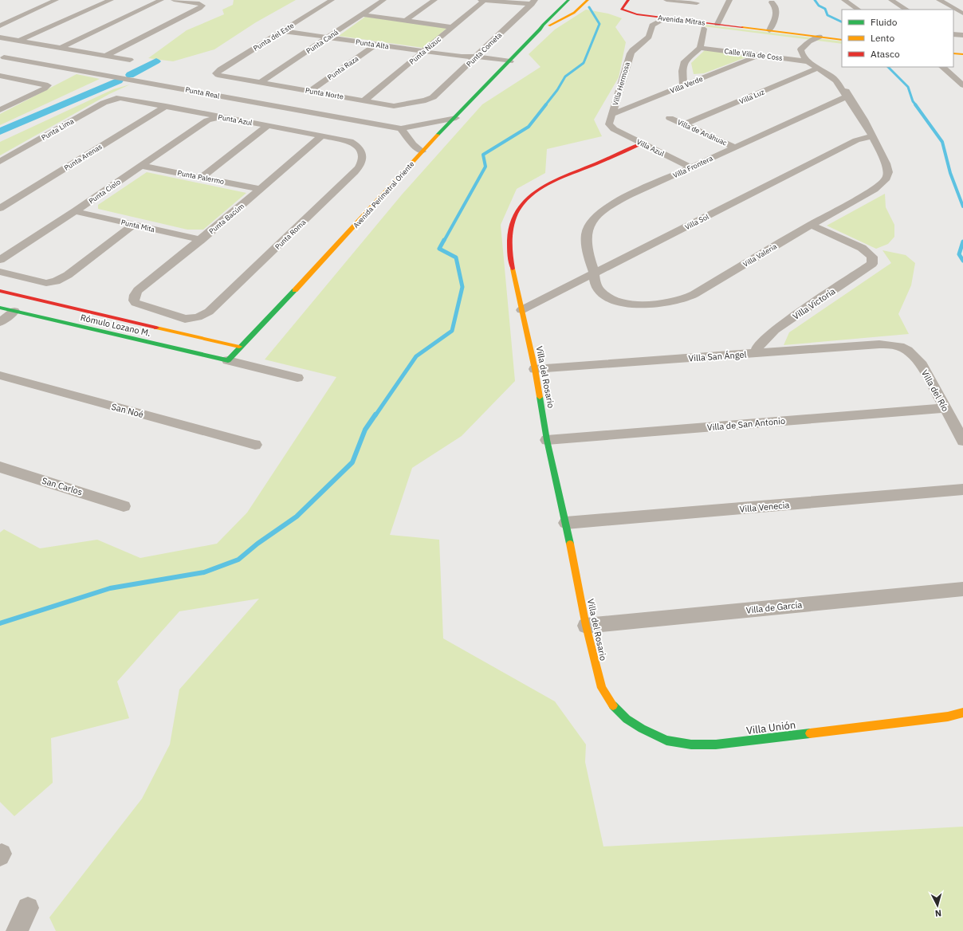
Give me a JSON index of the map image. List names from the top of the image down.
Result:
{
  "streets": {
    "street": [
      "Avenida Mitras",
      "Punta del Este",
      "Punta Caná",
      "Punta Alta",
      "Punta Cometa",
      "Punta Nizuc",
      "Calle Villa de Coss",
      "Punta Raza",
      "Villa Hermosa",
      "Villa Verde",
      "Punta Real",
      "Punta Norte",
      "Villa Luz",
      "Punta Azul",
      "Punta Lima",
      "Villa de Anáhuac",
      "Villa Azul",
      "Punta Arenas",
      "Villa Frontera",
      "Punta Palermo",
      "Punta Cielo",
      "Avenida Perimetral Oriente",
      "Punta Bacúm",
      "Villa Sol",
      "Punta Mita",
      "Punta Roma",
      "Villa Valeria",
      "Villa Victoria",
      "Rómulo Lozano M.",
      "Villa San Ángel",
      "Villa del Rosario",
      "Villa del Río",
      "San Noé",
      "Villa de San Antonio",
      "San Carlos",
      "Villa Venecia",
      "Villa de García",
      "Villa Unión"
    ]
  },
  "crossings": [
    ["Avenida Mitras", "Villa Hermosa"],
    ["Punta del Este", "Punta Alta"],
    ["Punta del Este", "Punta Norte"],
    ["Punta Caná", "Punta Alta"],
    ["Punta Caná", "Punta Norte"],
    ["Punta Alta", "Punta Cometa"],
    ["Punta Alta", "Punta Nizuc"],
    ["Punta Alta", "Punta Raza"],
    ["Punta Alta", "Avenida Perimetral Oriente"],
    ["Punta Cometa", "Punta Norte"],
    ["Punta Nizuc", "Punta Norte"],
    ["Calle Villa de Coss", "Villa Verde"],
    ["Calle Villa de Coss", "Villa Valeria"],
    ["Punta Raza", "Punta Norte"],
    ["Villa Hermosa", "Villa Verde"],
    ["Villa Hermosa", "Villa Azul"],
    ["Punta Real", "Punta Cielo"],
    ["Punta Real", "Avenida Perimetral Oriente"],
    ["Villa Luz", "Villa de Anáhuac"],
    ["Villa Luz", "Villa Valeria"],
    ["Punta Azul", "Punta Lima"],
    ["Punta Azul", "Punta Arenas"],
    ["Punta Azul", "Punta Cielo"],
    ["Punta Azul", "Punta Bacúm"],
    ["Punta Azul", "Punta Roma"],
    ["Villa de Anáhuac", "Villa Frontera"],
    ["Villa Azul", "Villa Frontera"],
    ["Villa Azul", "Villa del Rosario"],
    ["Villa Frontera", "Villa Sol"],
    ["Villa Frontera", "Villa Valeria"],
    ["Punta Palermo", "Punta Cielo"],
    ["Punta Palermo", "Punta Bacúm"],
    ["Punta Cielo", "Punta Mita"],
    ["Avenida Perimetral Oriente", "Rómulo Lozano M."],
    ["Punta Bacúm", "Punta Mita"],
    ["Punta Bacúm", "Punta Roma"],
    ["Villa Sol", "Villa Valeria"],
    ["Villa Sol", "Villa del Rosario"],
    ["Villa Valeria", "Villa Victoria"],
    ["Villa Victoria", "Villa San Ángel"],
    ["Villa San Ángel", "Villa del Rosario"],
    ["Villa San Ángel", "Villa del Río"],
    ["Villa del Rosario", "Villa de San Antonio"],
    ["Villa del Rosario", "Villa Venecia"],
    ["Villa del Rosario", "Villa de García"],
    ["Villa del Rosario", "Villa Unión"],
    ["Villa del Río", "Villa de San Antonio"]
  ],
  "legend": ["Fluido", "Lento", "Atasco"],
  "north": "bottom"
}
